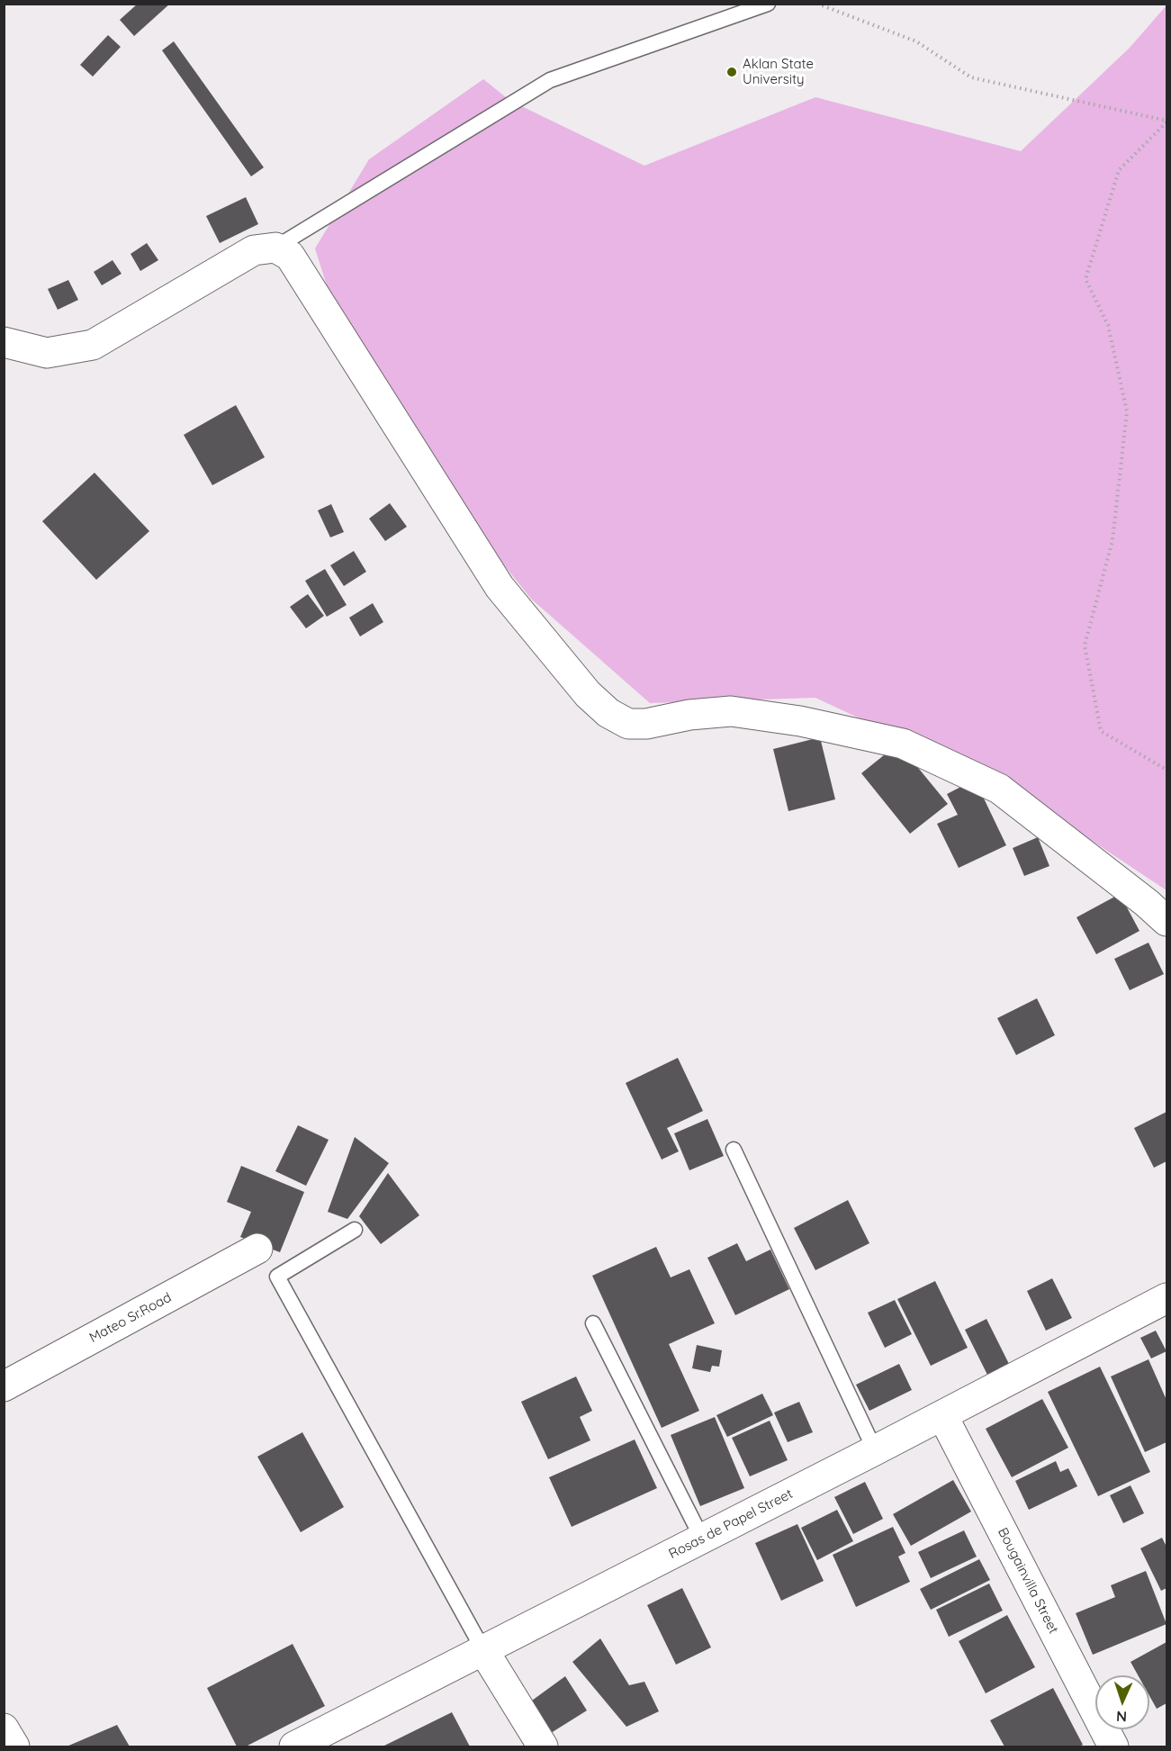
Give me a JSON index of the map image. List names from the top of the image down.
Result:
{
  "streets": {
    "street": ["Mateo Sr.Road", "Rosas de Papel Street", "Bougainvilla Street"]
  },
  "crossings": [
    ["Rosas de Papel Street", "Bougainvilla Street"]
  ],
  "places": ["Aklan State University"],
  "north": "bottom"
}
